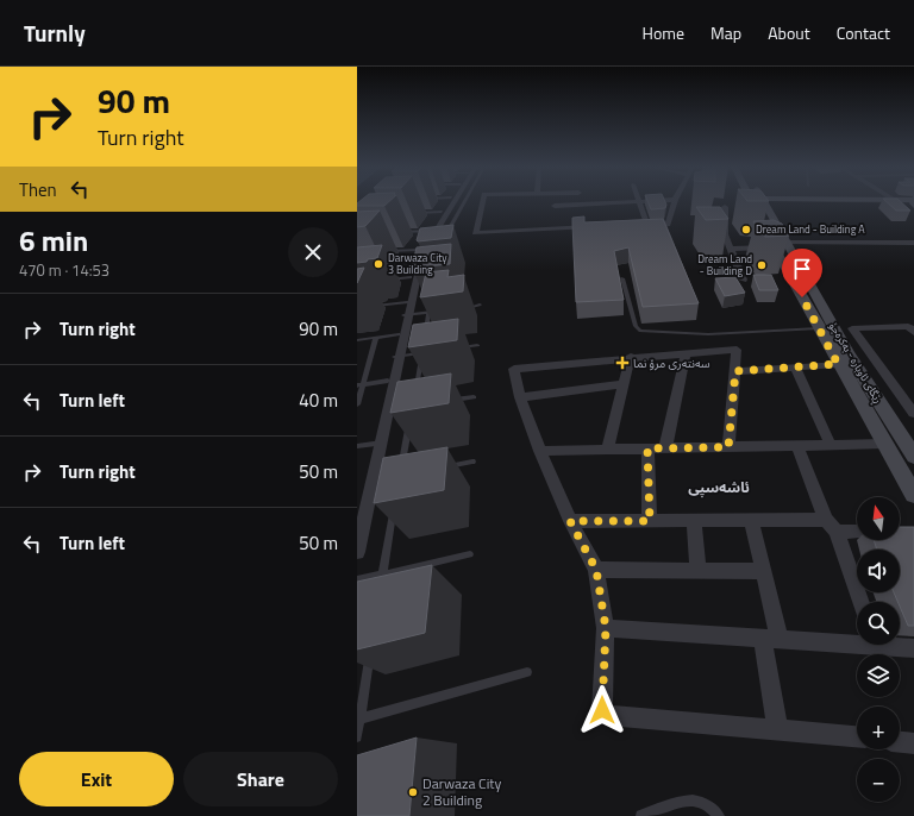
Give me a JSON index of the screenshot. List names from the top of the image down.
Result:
{
  "streets": {
    "main road": ["ڕێگای ئاوبارە - بەکرەجۆ"]
  },
  "districts": ["ئاشەسپی"],
  "places": {
    "other": [
      "Dream Land - Building A",
      "Darwaza City 3 Building",
      "Dream Land - Building D",
      "Darwaza City 2 Building"
    ],
    "health": ["سەنتەرى مرۆ نما"]
  },
  "north": "top",
  "page": {
    "header": "Turnly",
    "nav": [
      "Home",
      "Map",
      "About",
      "Contact"
    ],
    "turn": ["90 m", "Turn right"],
    "then": "Then",
    "heading": ["6 min", "470 m · 14:53"],
    "list": [
      {
        "name": "Turn right",
        "value": "90 m"
      },
      {
        "name": "Turn left",
        "value": "40 m"
      },
      {
        "name": "Turn right",
        "value": "50 m"
      },
      {
        "name": "Turn left",
        "value": "50 m"
      }
    ],
    "map_buttons": ["+", "−"],
    "buttons": ["Exit", "Share"]
  }
}
